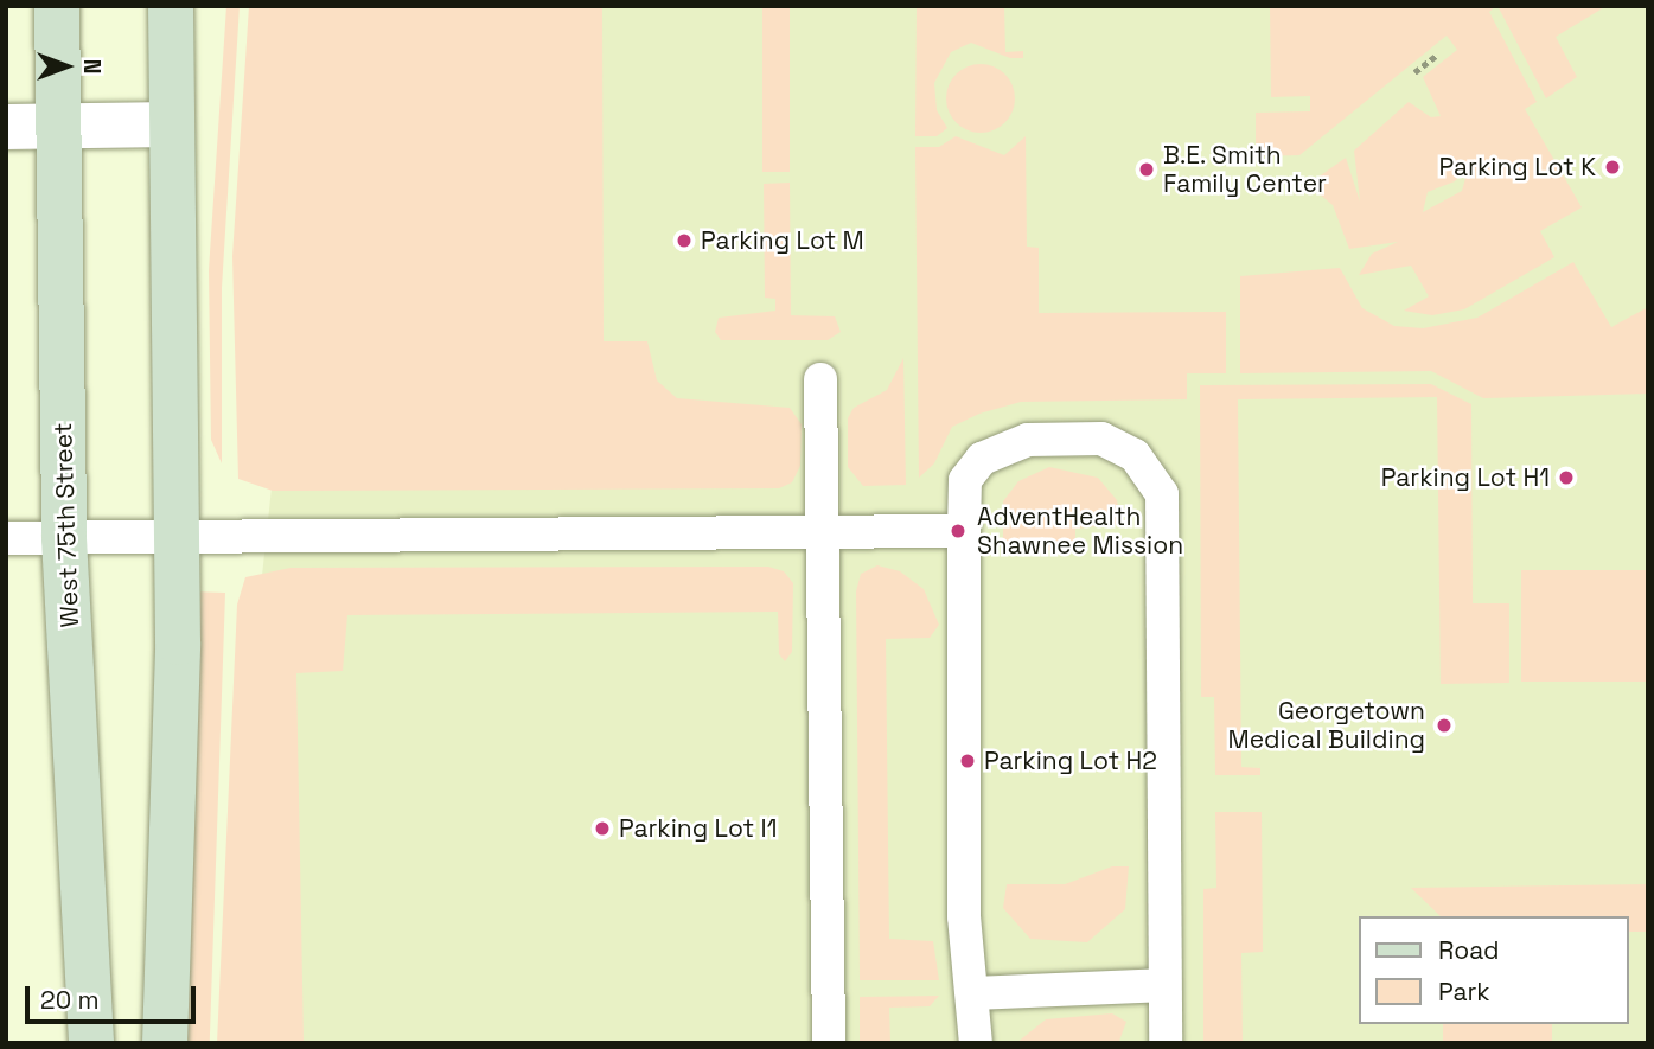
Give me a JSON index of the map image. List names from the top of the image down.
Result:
{
  "streets": {
    "main road": ["West 75th Street"]
  },
  "places": [
    "Parking Lot K",
    "B.E. Smith Family Center",
    "Parking Lot M",
    "Parking Lot H1",
    "AdventHealth Shawnee Mission",
    "Georgetown Medical Building",
    "Parking Lot H2",
    "Parking Lot I1"
  ],
  "legend": ["Road", "Park"],
  "scale_bar": "20 m",
  "north": "right"
}
